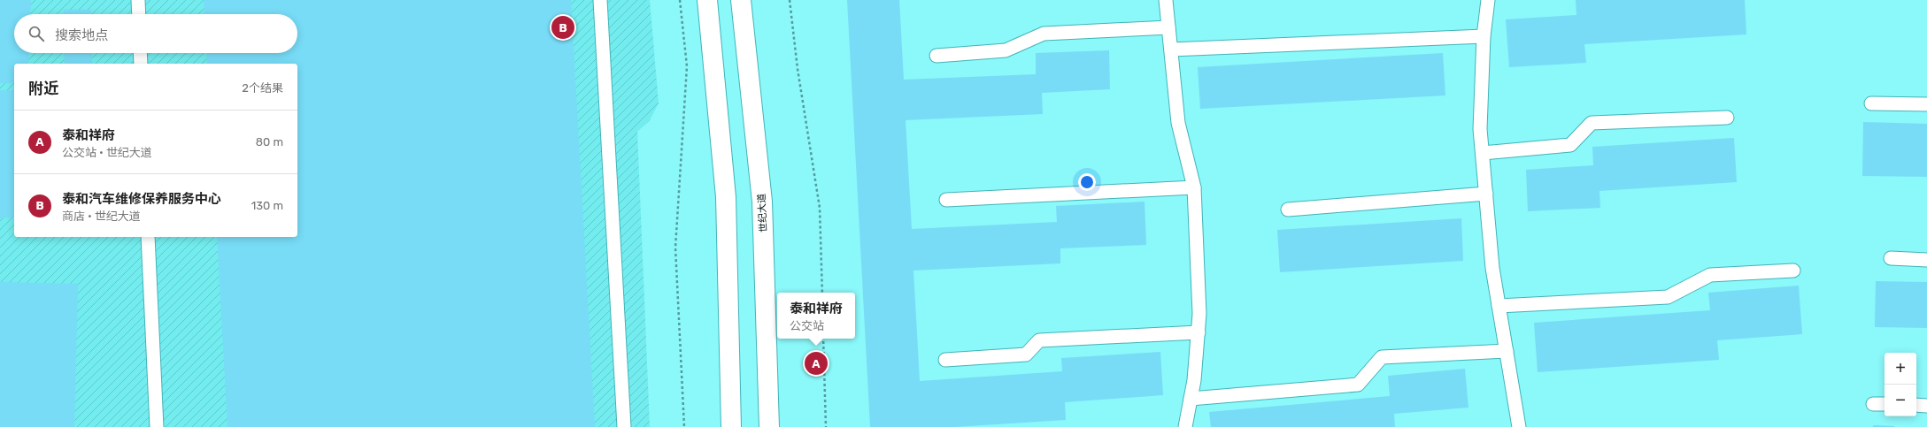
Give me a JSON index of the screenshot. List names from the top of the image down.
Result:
{
  "streets": {
    "street": ["世纪大道"]
  },
  "page": {
    "pins": ["B", "A"],
    "search": "搜索地点",
    "heading": ["附近", "2个结果"],
    "list": [
      {
        "mark": "A",
        "name": "泰和祥府",
        "note": "公交站 · 世纪大道",
        "value": "80 m"
      },
      {
        "mark": "B",
        "name": "泰和汽车维修保养服务中心",
        "note": "商店 · 世纪大道",
        "value": "130 m"
      }
    ],
    "popup": ["泰和祥府", "公交站"],
    "map_buttons": ["+", "−"]
  }
}
